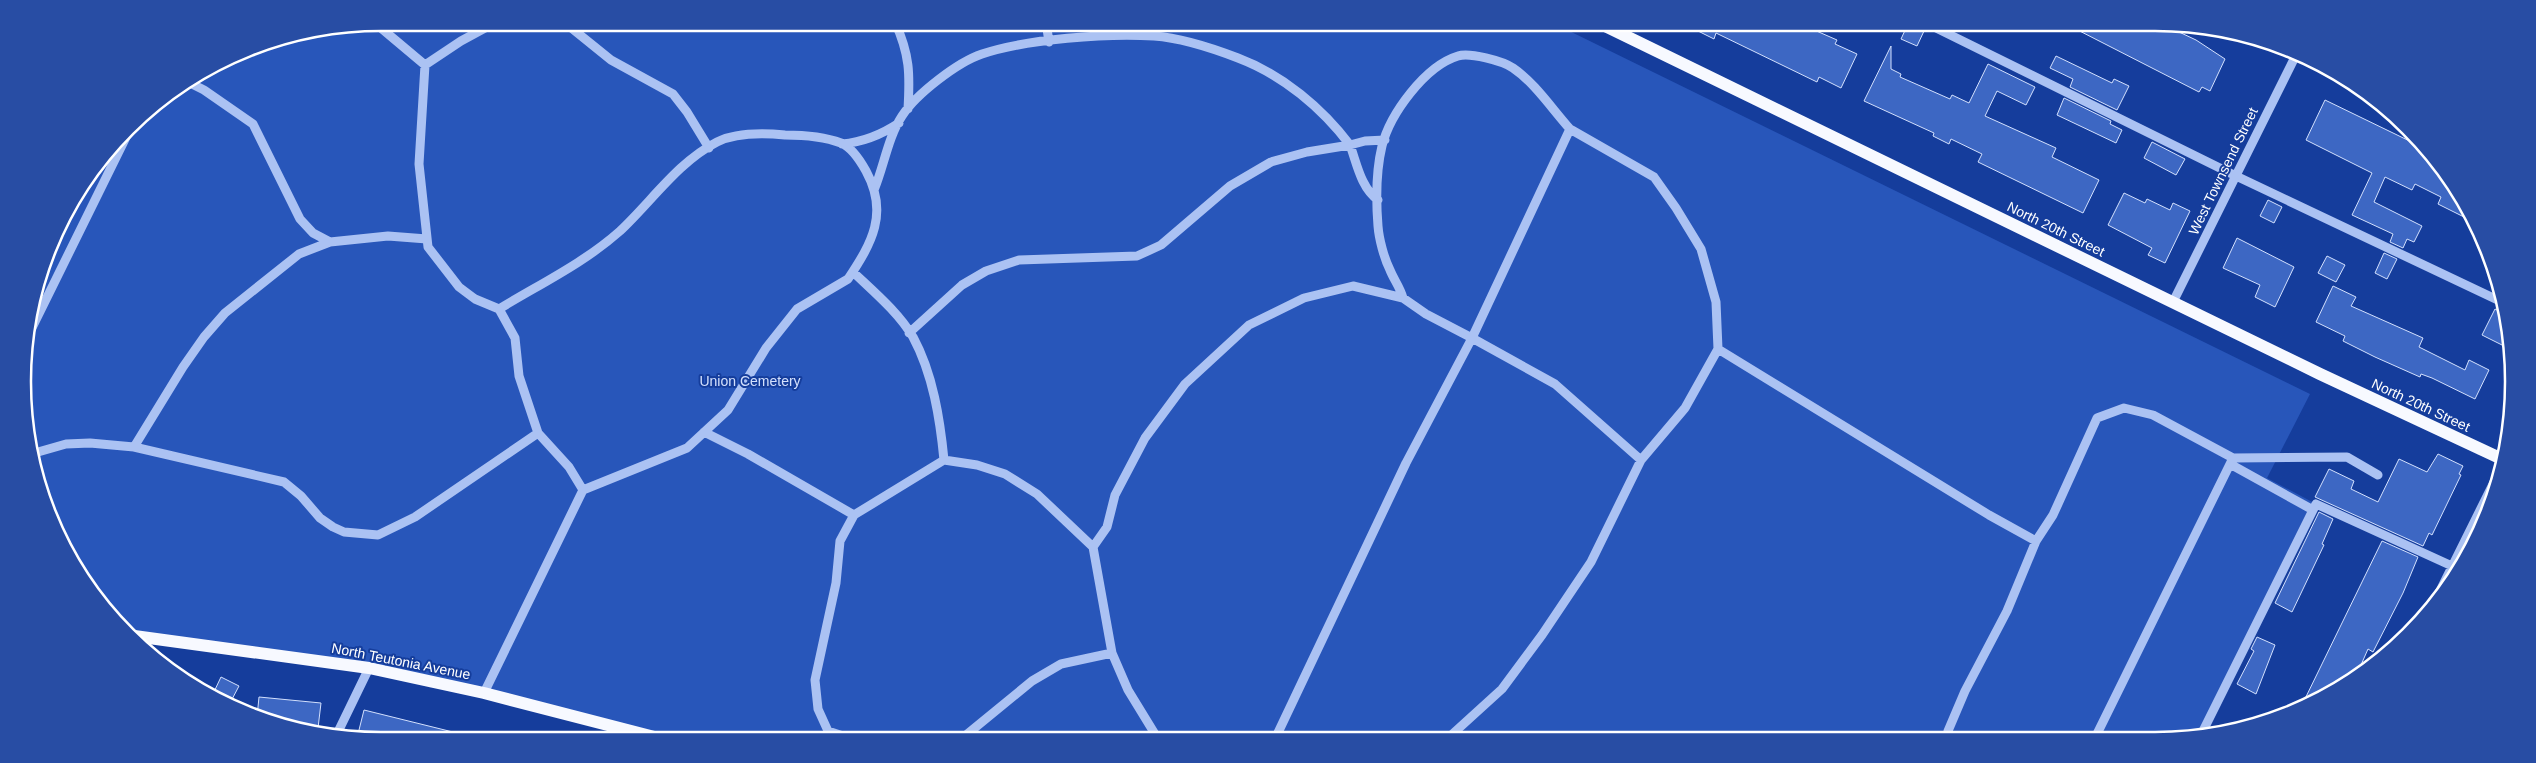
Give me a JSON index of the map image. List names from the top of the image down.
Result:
{
  "streets": {
    "main road": ["North 20th Street", "North Teutonia Avenue"],
    "street": ["West Townsend Street"]
  },
  "crossings": [
    ["West Townsend Street", "North 20th Street"]
  ],
  "parks": ["Union Cemetery"]
}
